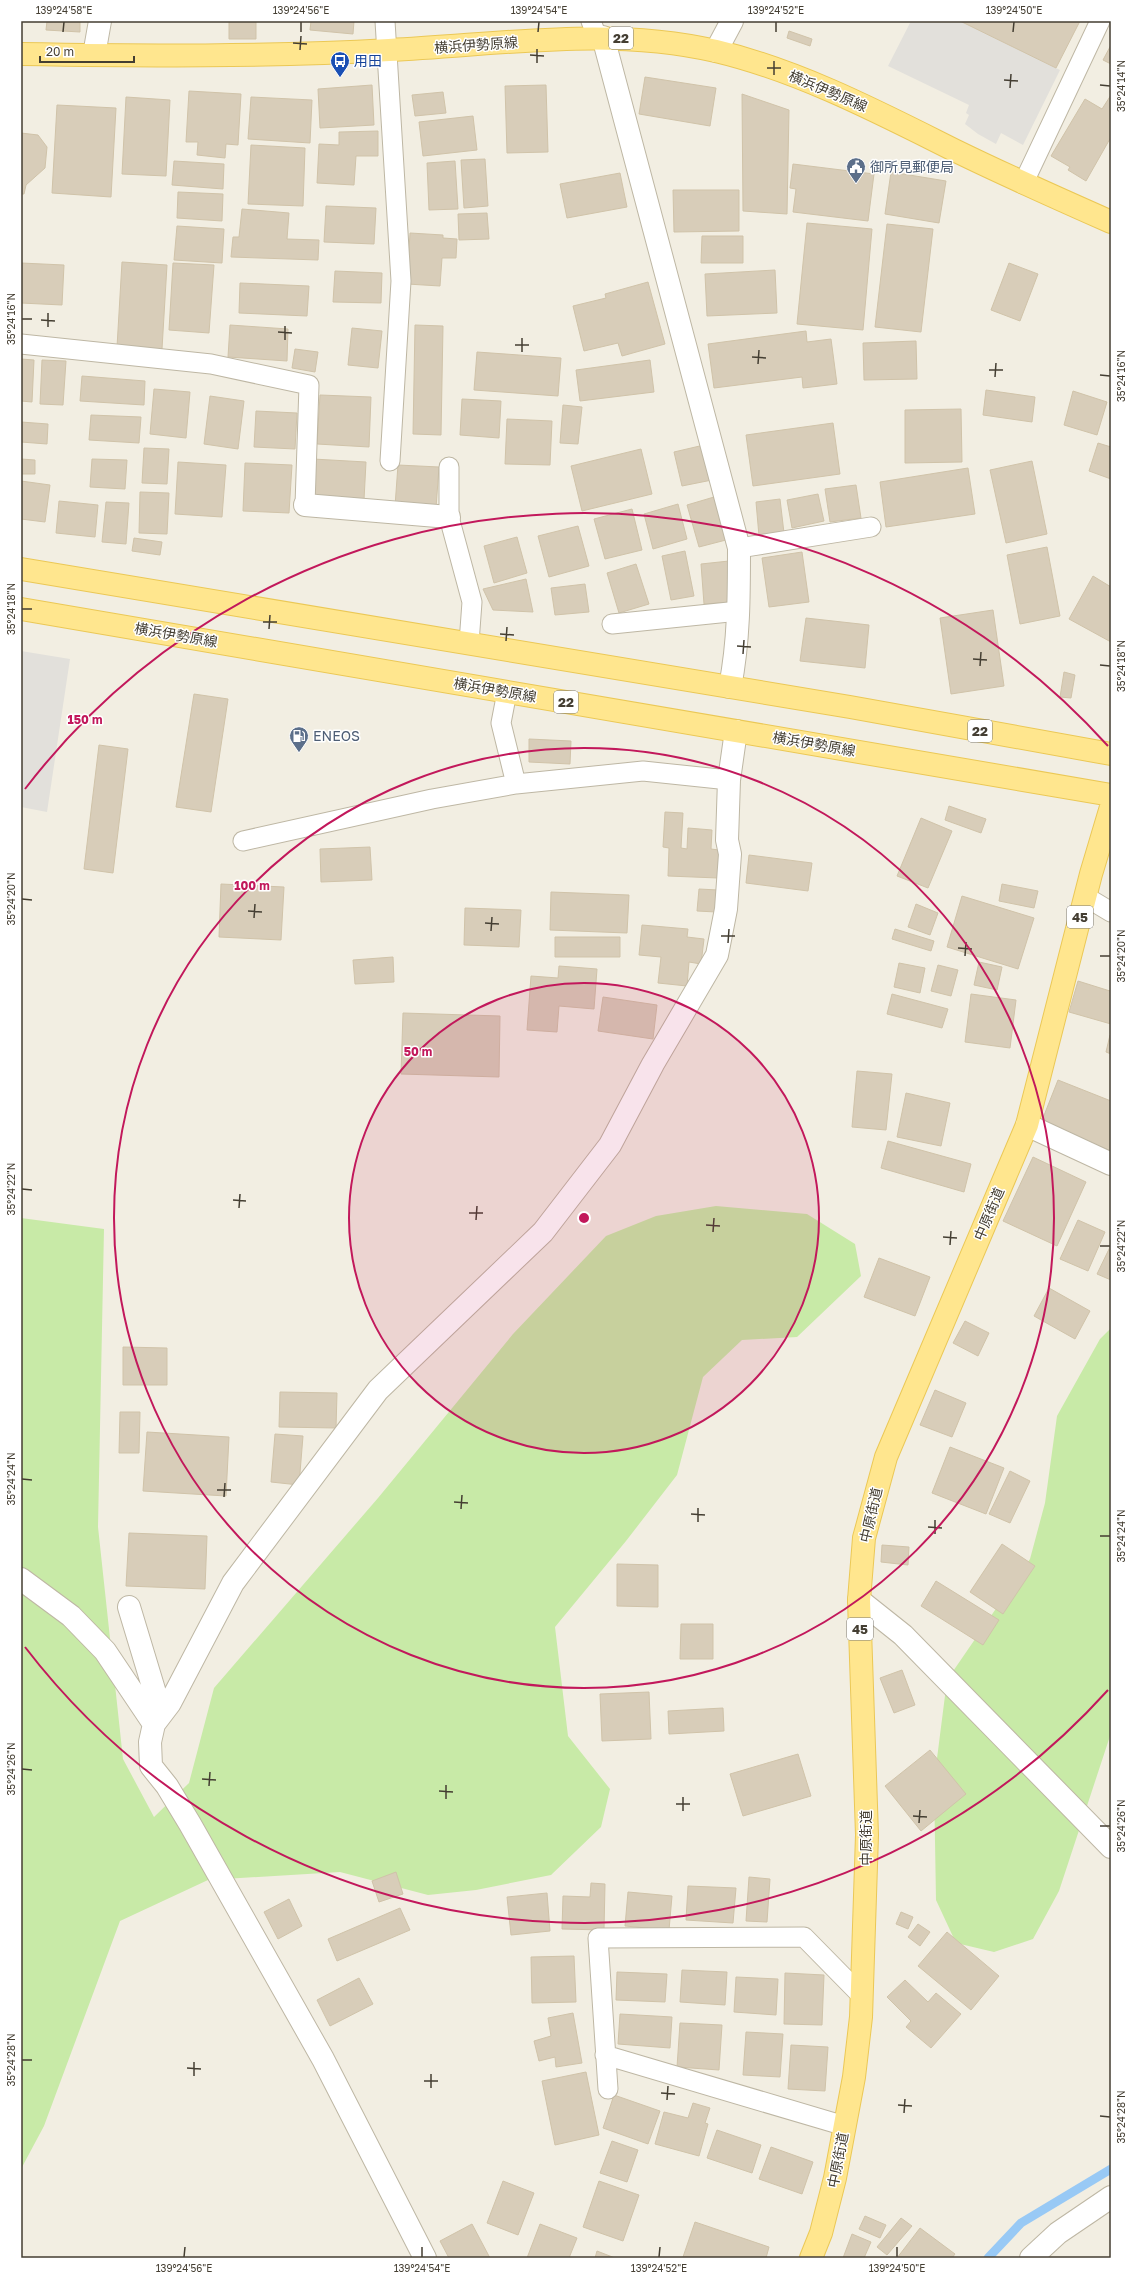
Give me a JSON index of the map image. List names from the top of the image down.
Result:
{
  "streets": {
    "main road": [
      "22",
      "横浜伊勢原線",
      "45",
      "中原街道"
    ]
  },
  "places": {
    "bus stop": ["用田"],
    "public building": ["御所見郵便局"],
    "fuel station": ["ENEOS"]
  },
  "scale_bar": "20 m",
  "coordinates": [
    "139°24'58\"E",
    "139°24'56\"E",
    "139°24'54\"E",
    "139°24'52\"E",
    "139°24'50\"E",
    "35°24'14\"N",
    "35°24'16\"N",
    "35°24'18\"N",
    "35°24'20\"N",
    "35°24'22\"N",
    "35°24'24\"N",
    "35°24'26\"N",
    "35°24'28\"N"
  ],
  "rings": ["150 m", "100 m", "50 m"]
}
